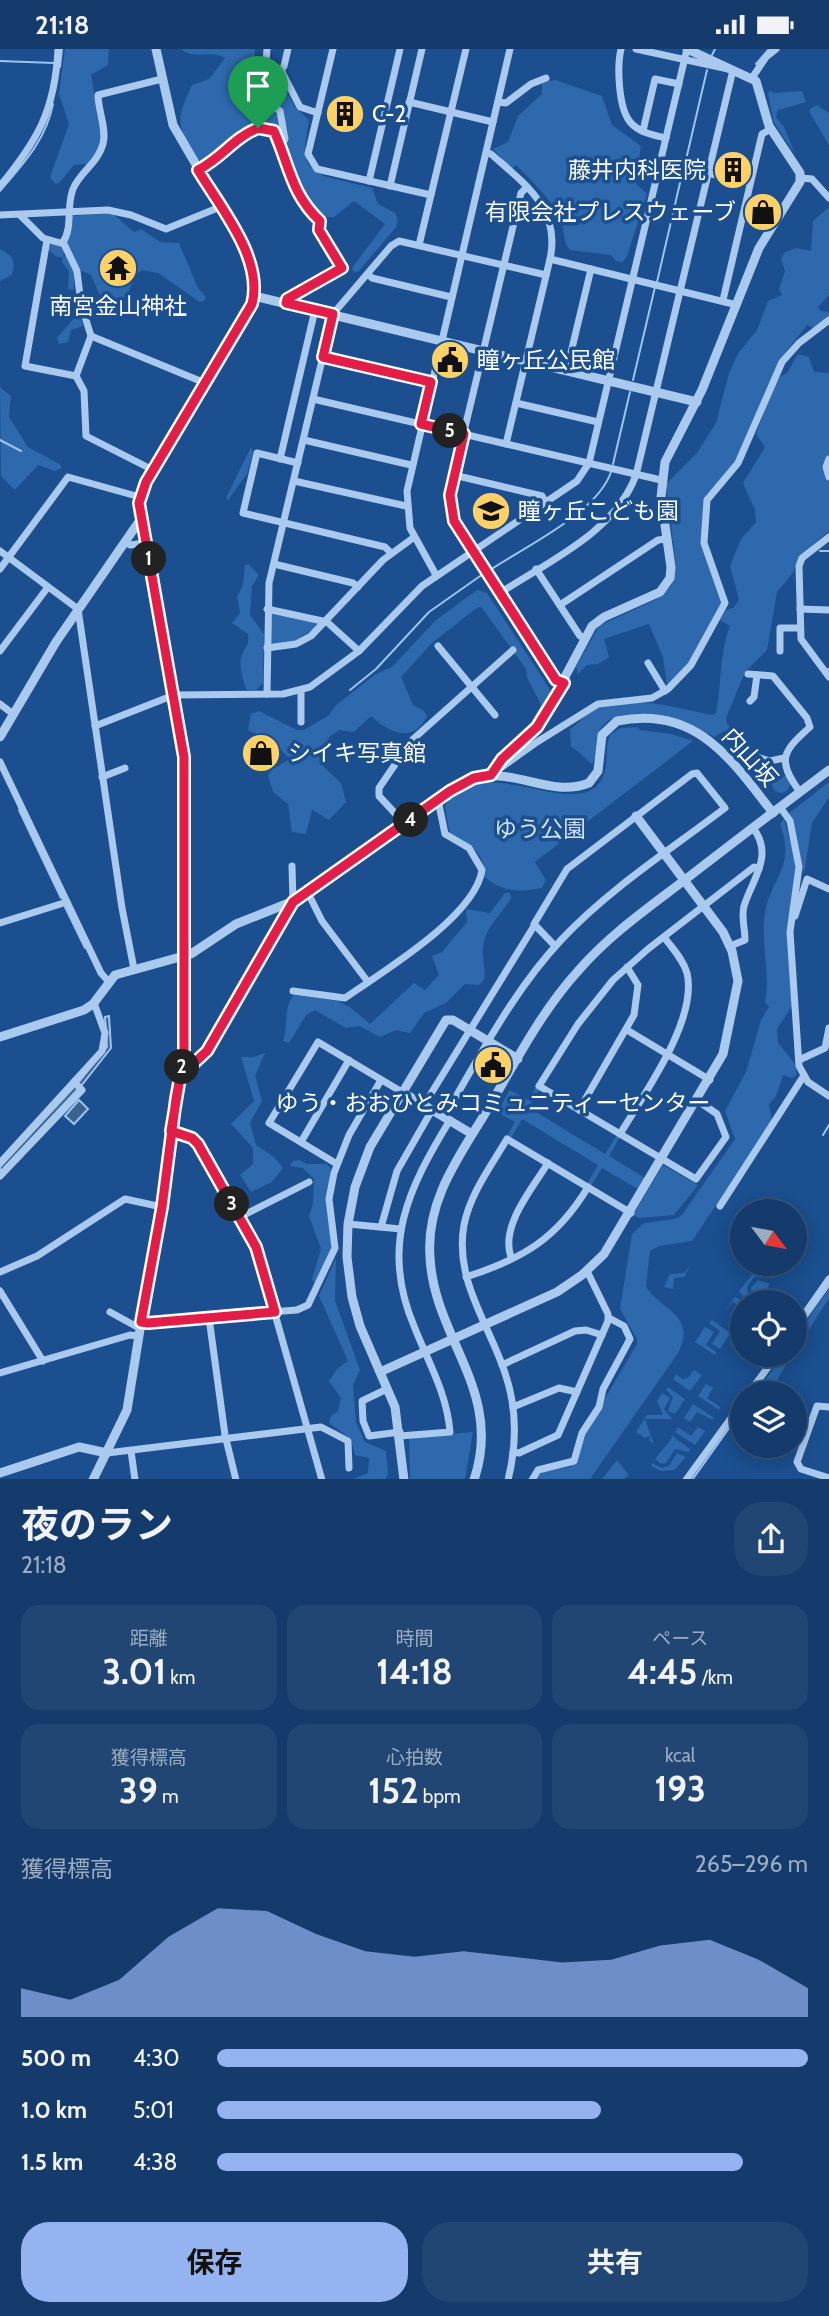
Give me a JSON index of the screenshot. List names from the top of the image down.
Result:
{
  "streets": {
    "street": ["内山坂"]
  },
  "parks": ["ゆう公園"],
  "places": {
    "building": ["C-2", "藤井内科医院"],
    "shop": ["有限会社プレスウェーブ", "シイキ写真館"],
    "temple": ["南宮金山神社"],
    "public building": ["瞳ヶ丘公民館", "ゆう・おおひとみコミュニティーセンター"],
    "school or university": ["瞳ヶ丘こども園"]
  },
  "north": "bottom right",
  "page": {
    "status": "21:18",
    "pins": [
      "5",
      "1",
      "4",
      "2",
      "3"
    ],
    "heading": ["夜のラン", "21:18"],
    "stats": [
      ["距離", "3.01 km"],
      ["時間", "14:18"],
      ["ペース", "4:45 /km"],
      ["獲得標高", "39 m"],
      ["心拍数", "152 bpm"],
      ["kcal", "193"]
    ],
    "chart": ["獲得標高", "265–296 m"],
    "list": [
      {
        "name": "500 m",
        "note": "4:30"
      },
      {
        "name": "1.0 km",
        "note": "5:01"
      },
      {
        "name": "1.5 km",
        "note": "4:38"
      }
    ],
    "buttons": ["保存", "共有"]
  }
}
